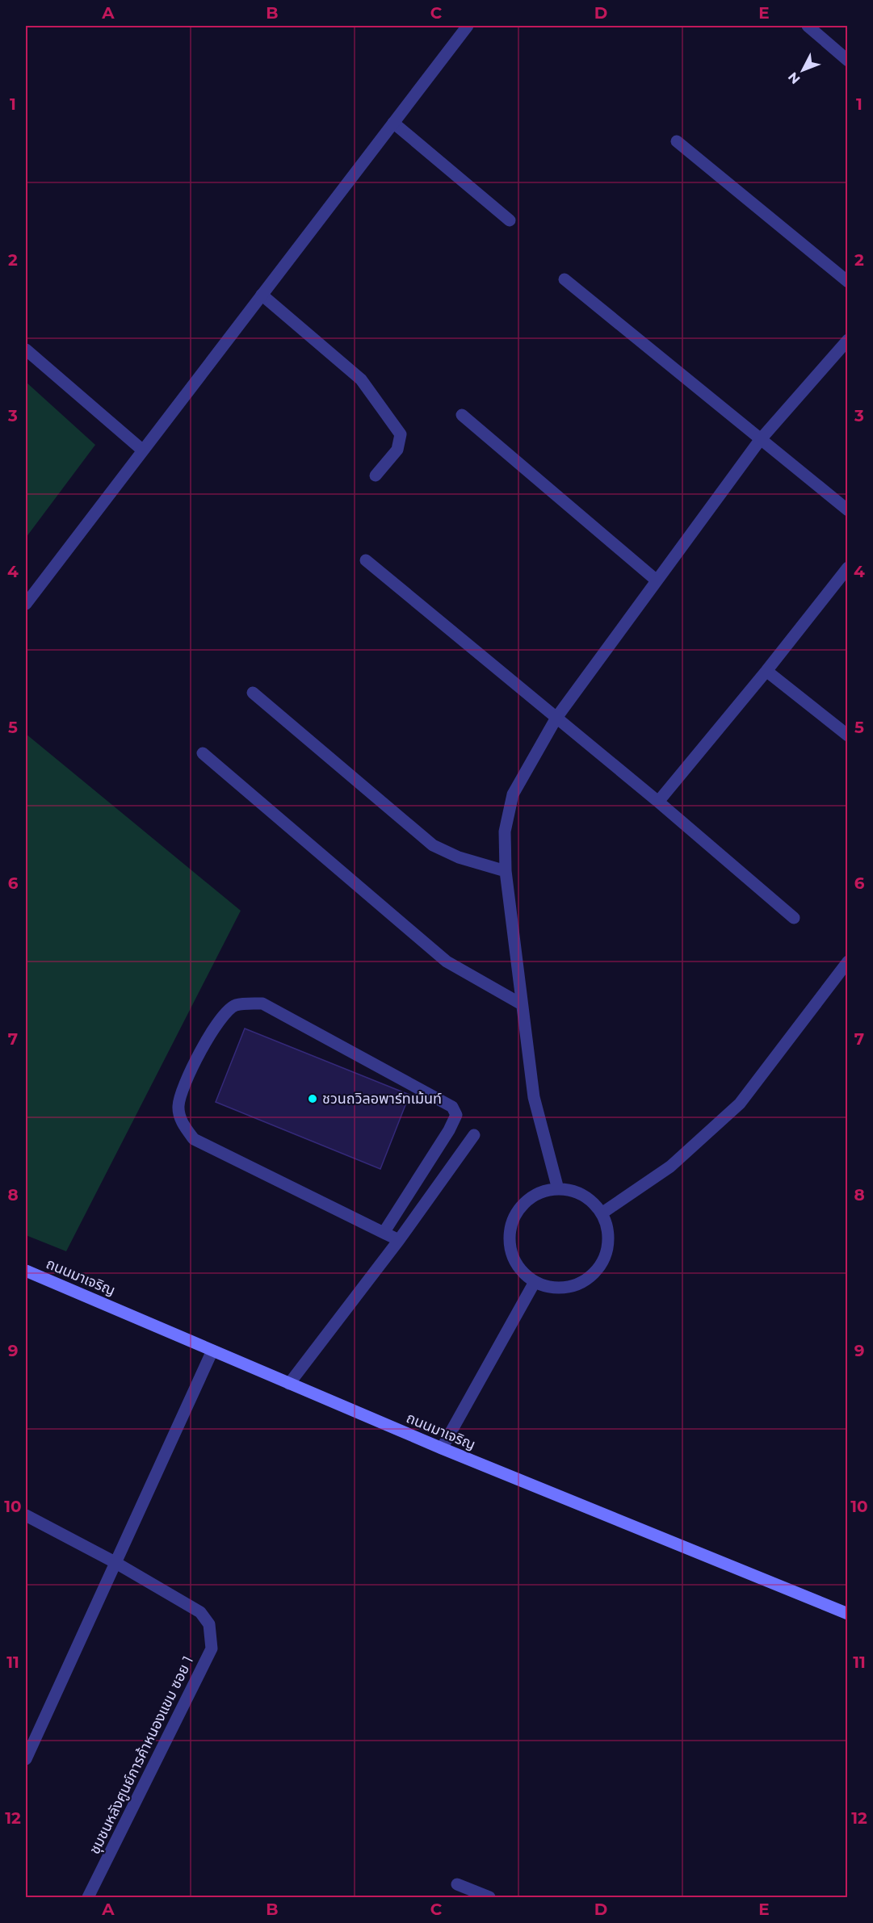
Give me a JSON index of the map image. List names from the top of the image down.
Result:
{
  "streets": {
    "main road": ["ถนนมาเจริญ"],
    "street": ["ชุมชนหลังศูนย์การค้าหนองแขม ซอย 1"]
  },
  "places": ["ชวนถวิลอพาร์ทเม้นท์"],
  "north": "bottom left",
  "grid": {
    "columns": [
      "A",
      "B",
      "C",
      "D",
      "E"
    ],
    "rows": [
      "1",
      "2",
      "3",
      "4",
      "5",
      "6",
      "7",
      "8",
      "9",
      "10",
      "11",
      "12"
    ]
  }
}
